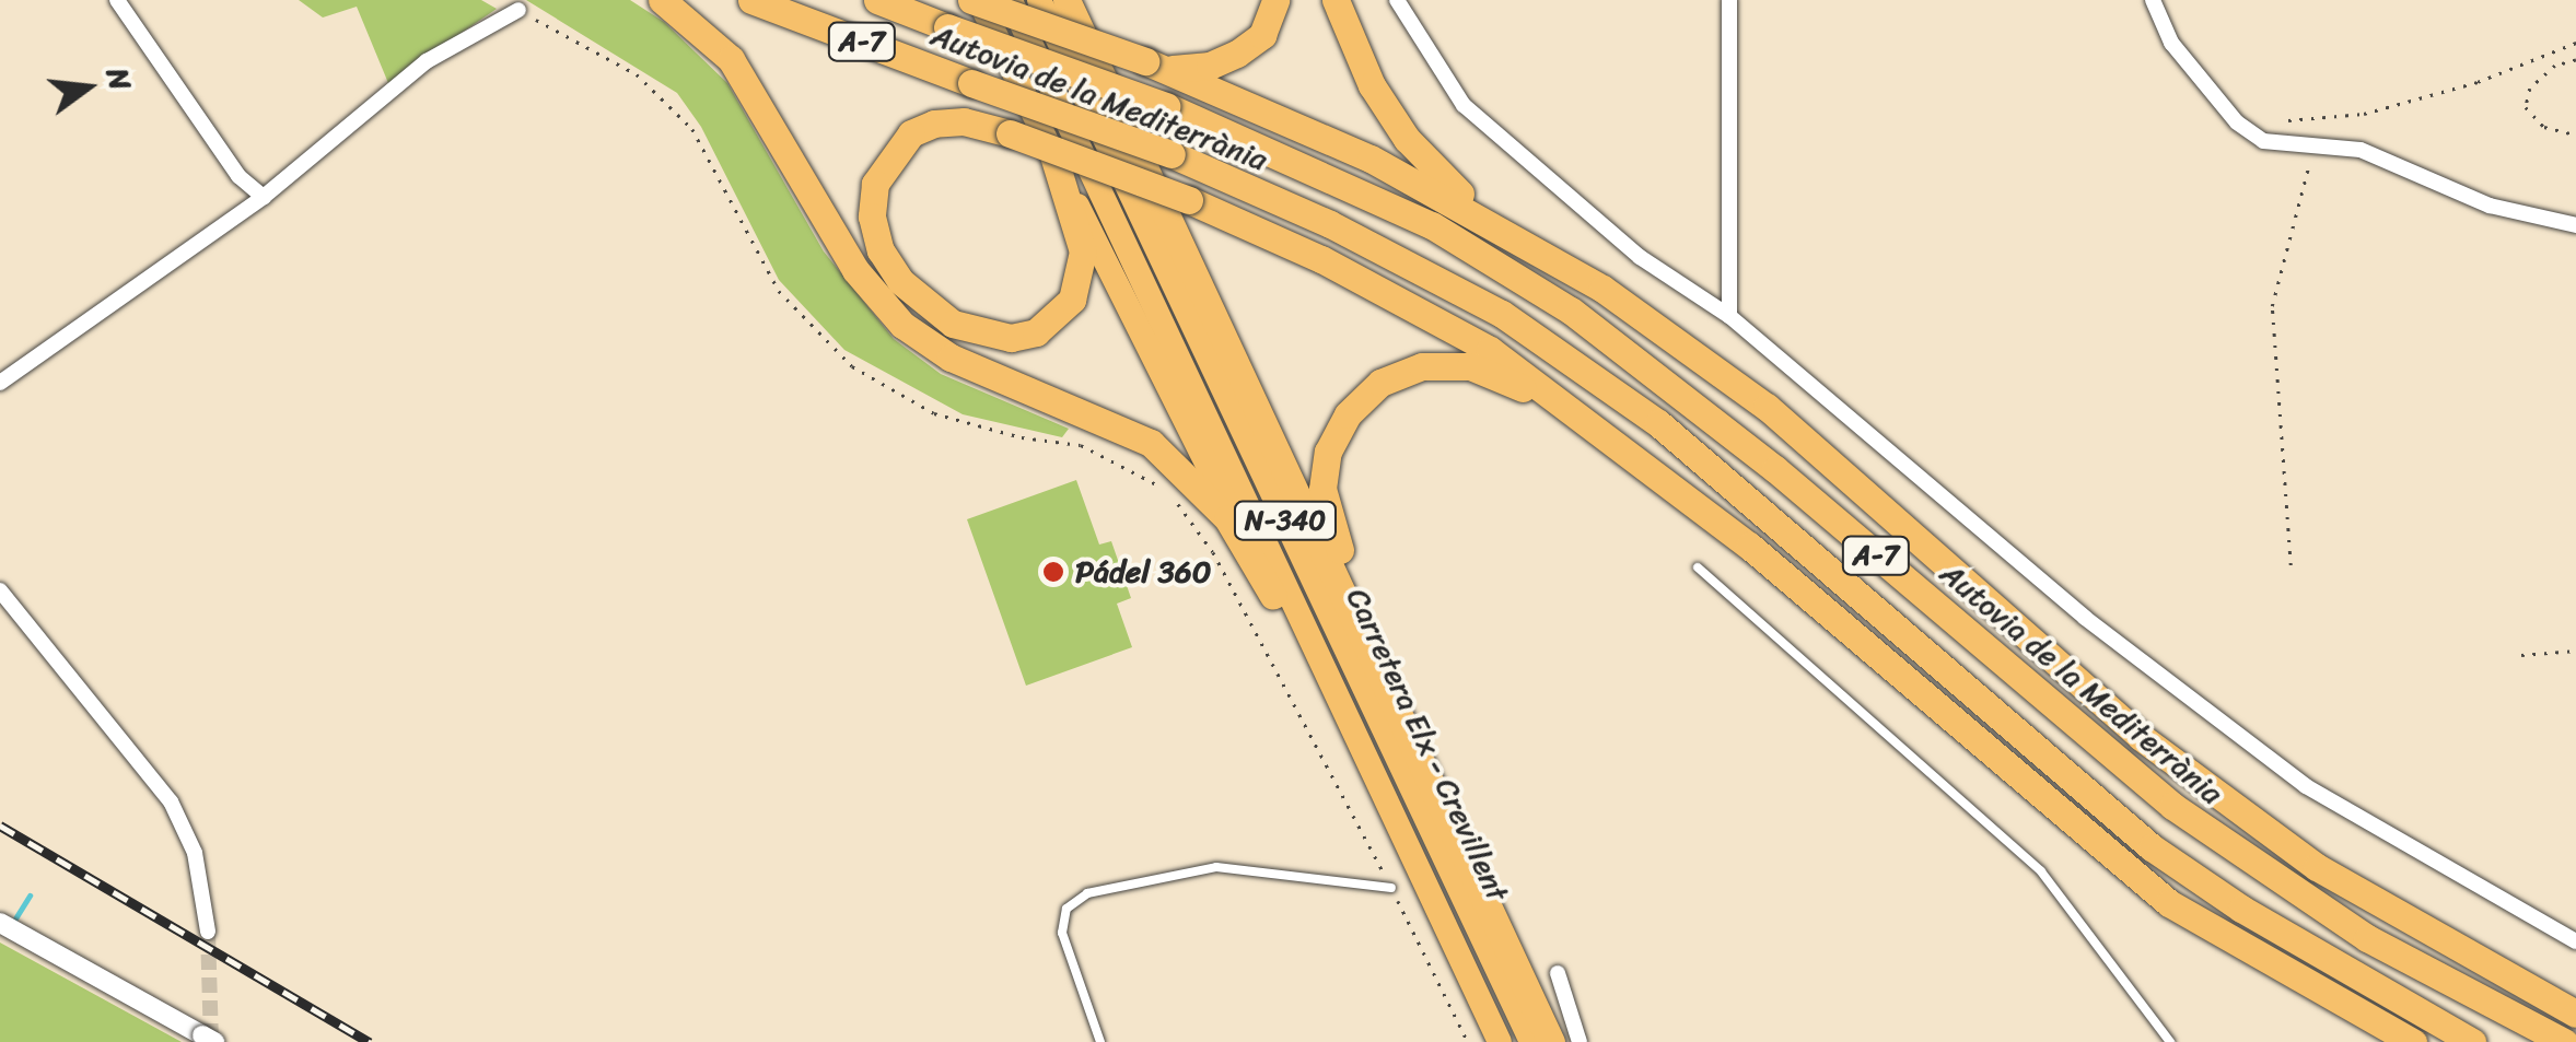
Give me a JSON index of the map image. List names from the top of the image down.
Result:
{
  "streets": {
    "highway": [
      "A-7",
      "Autovia de la Mediterrània",
      "N-340",
      "Carretera Elx - Crevillent"
    ]
  },
  "places": ["Pádel 360"],
  "north": "right"
}
